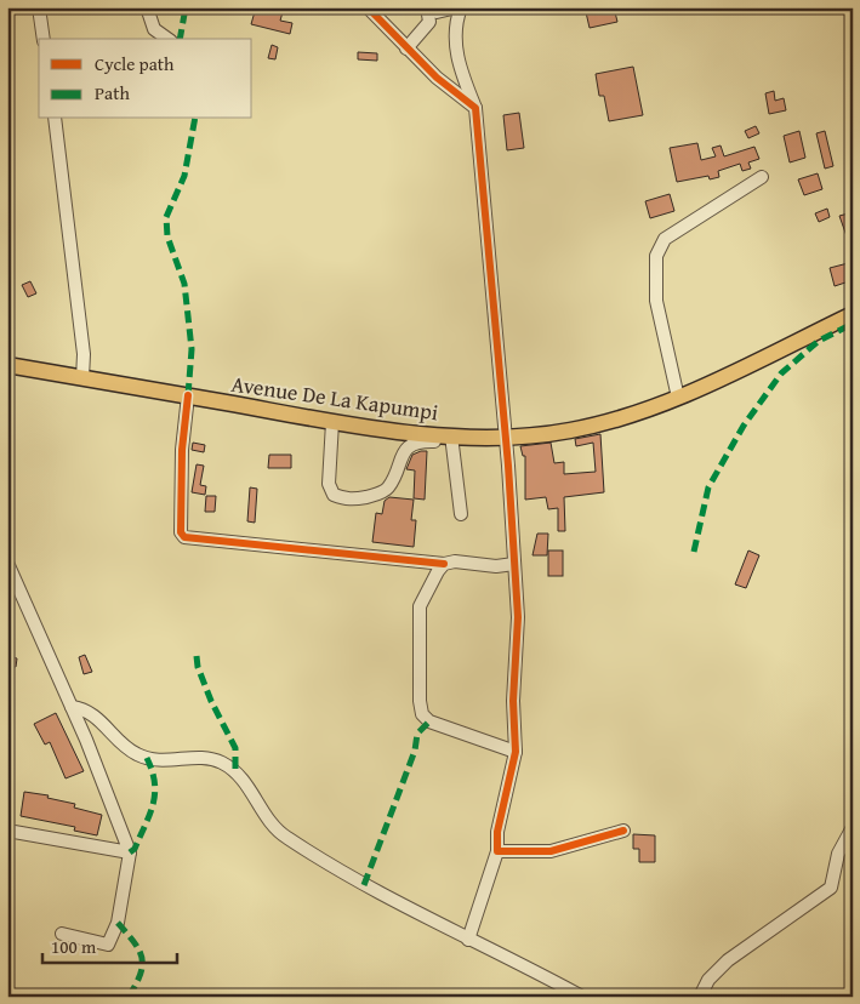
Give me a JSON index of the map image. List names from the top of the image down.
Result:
{
  "streets": {
    "main road": ["Avenue De La Kapumpi"]
  },
  "legend": ["Cycle path", "Path"],
  "scale_bar": "100 m"
}
